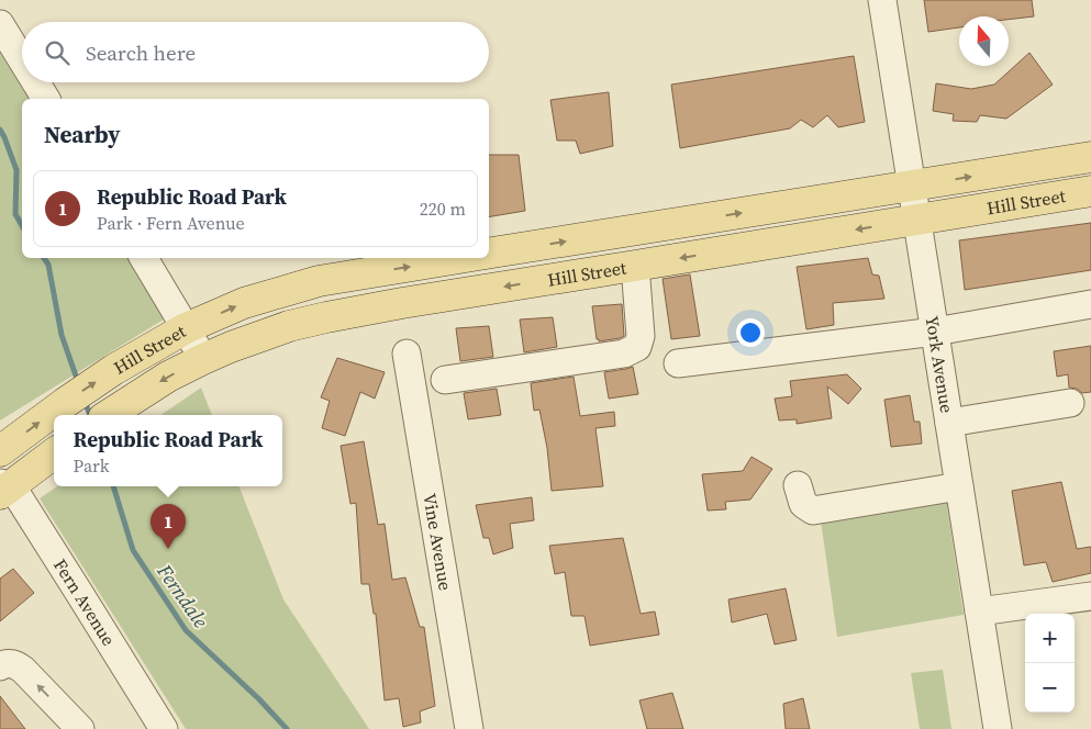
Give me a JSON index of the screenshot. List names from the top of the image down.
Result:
{
  "streets": {
    "main road": ["Hill Street"],
    "street": ["York Avenue", "Vine Avenue", "Fern Avenue"]
  },
  "crossings": [
    ["Hill Street", "York Avenue"]
  ],
  "water": ["Ferndale"],
  "north": "top",
  "page": {
    "search": "Search here",
    "heading": "Nearby",
    "list": [
      {
        "mark": "1",
        "name": "Republic Road Park",
        "note": "Park · Fern Avenue",
        "value": "220 m"
      }
    ],
    "popup": ["Republic Road Park", "Park"],
    "pins": "1",
    "map_buttons": ["+", "−"]
  }
}
